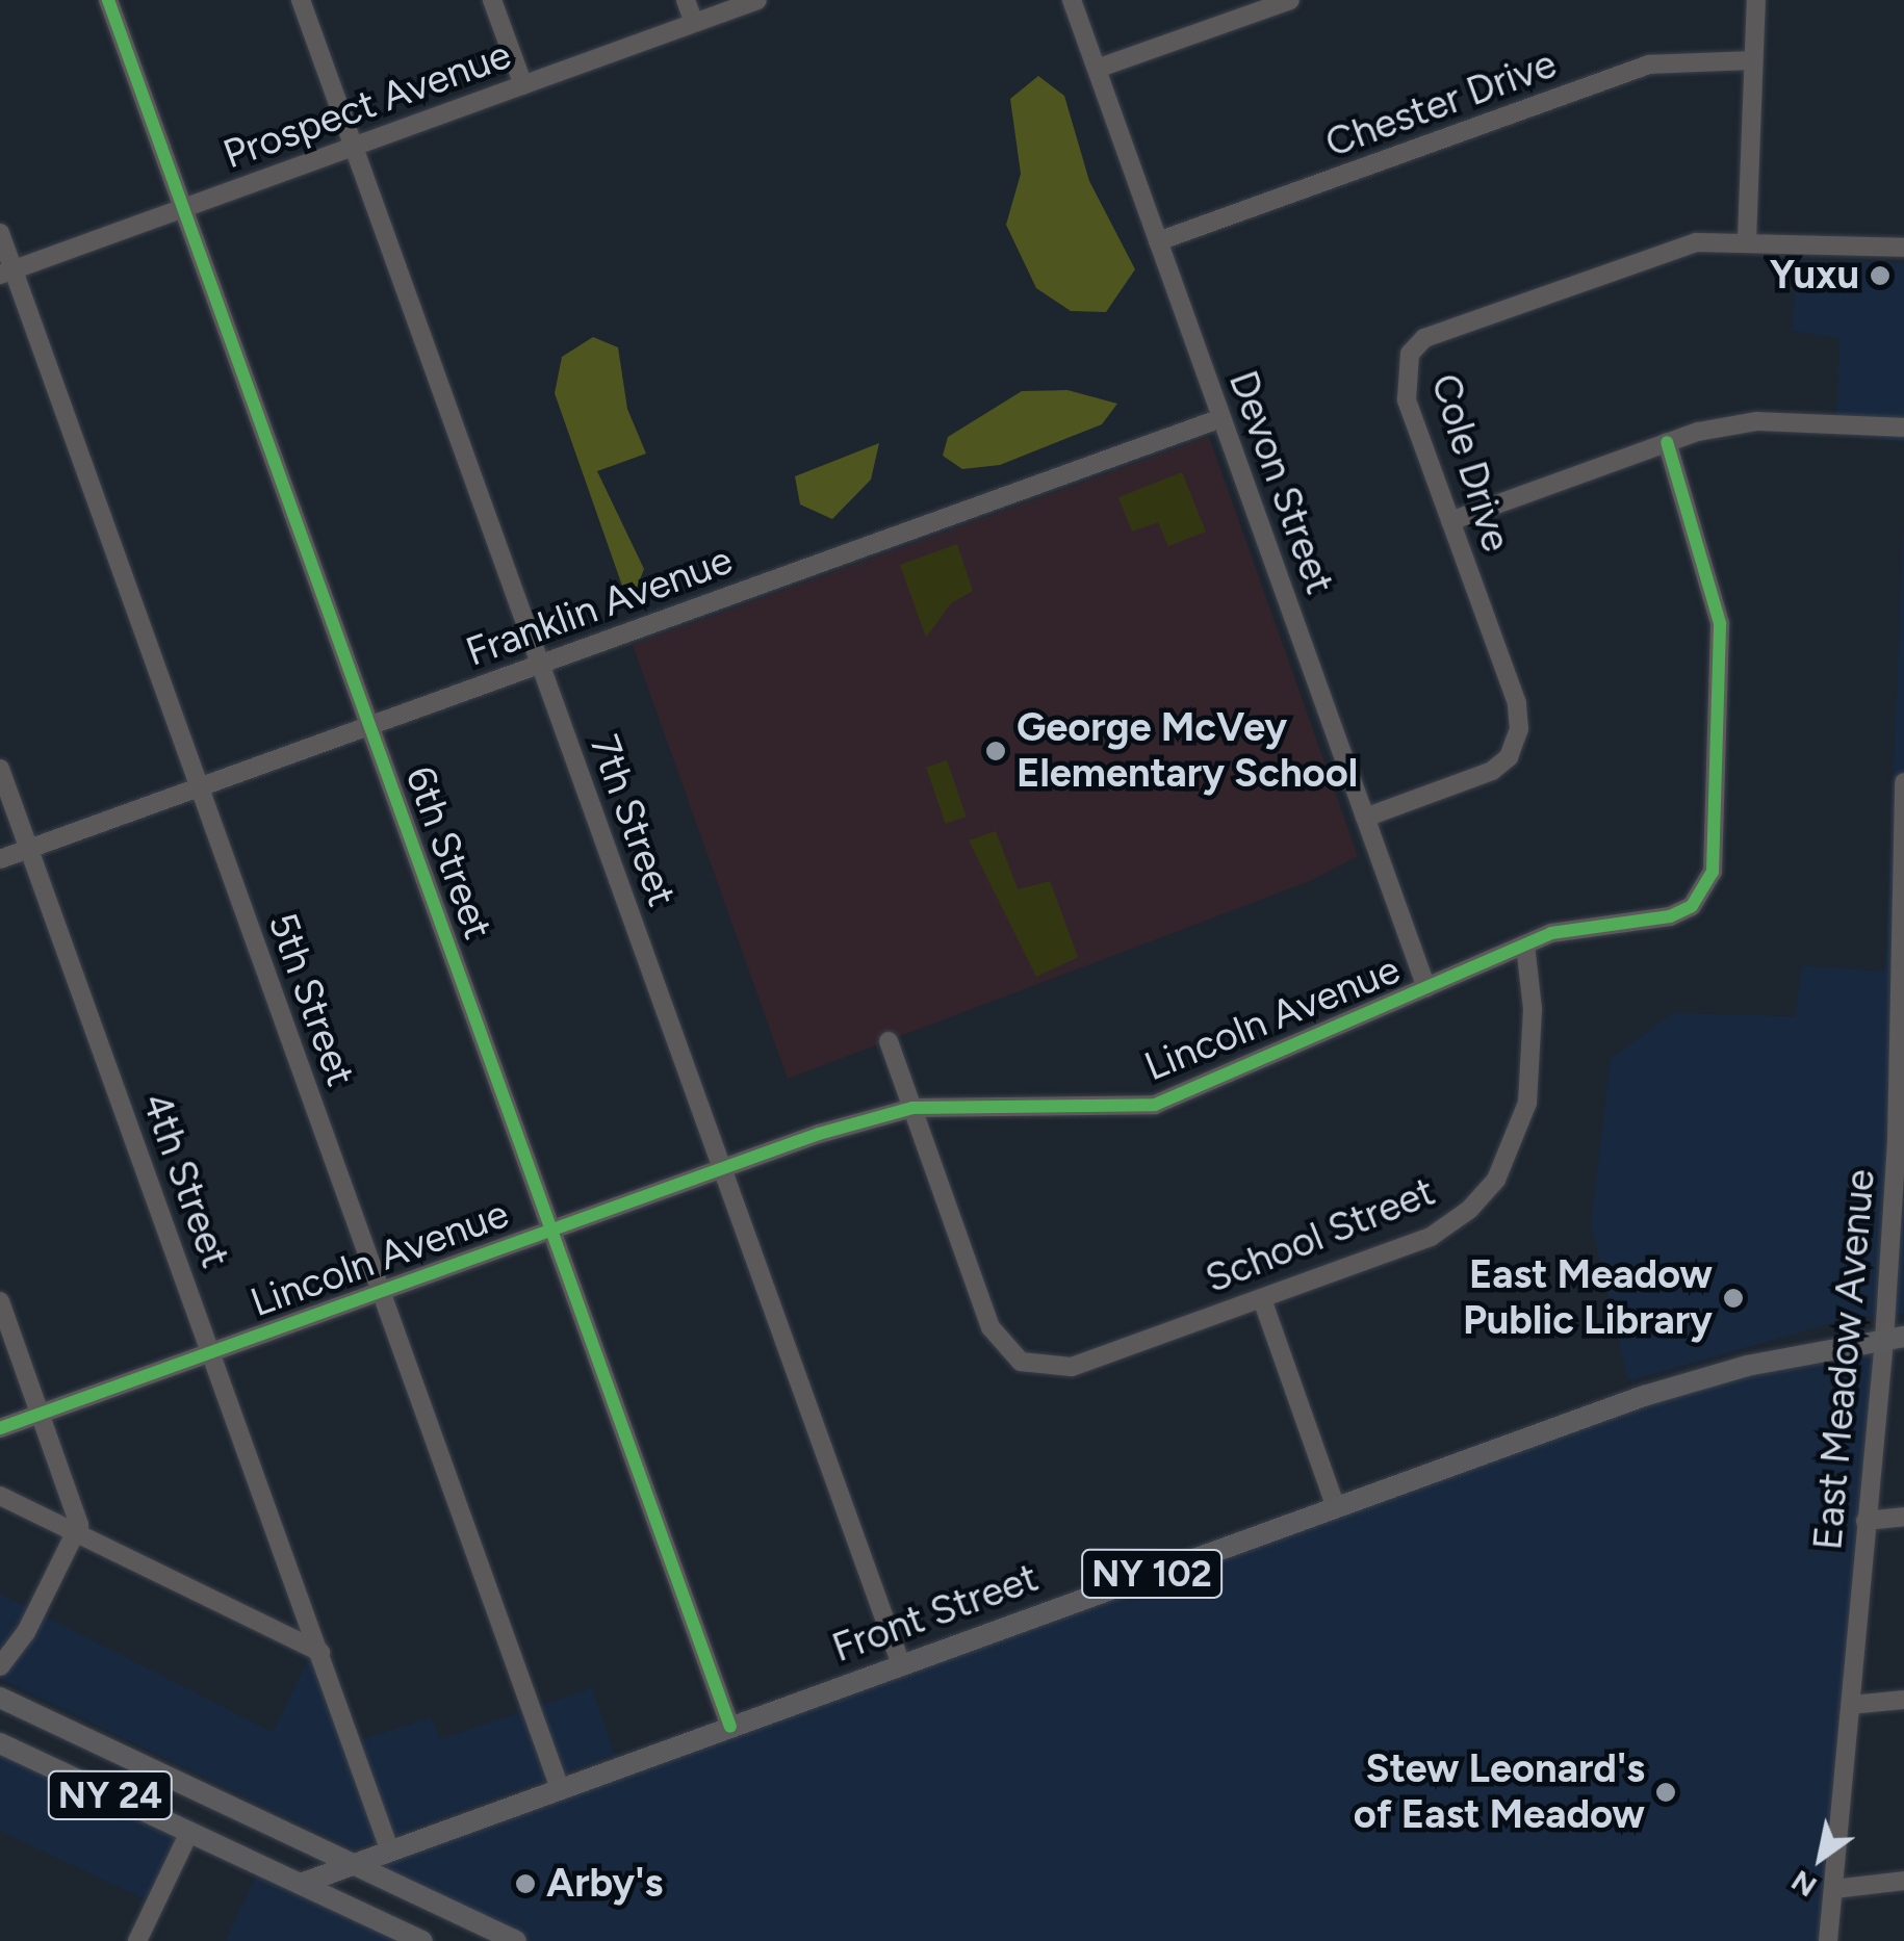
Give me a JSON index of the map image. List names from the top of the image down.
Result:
{
  "streets": {
    "main road": ["NY 102", "Front Street", "NY 24"],
    "street": [
      "Chester Drive",
      "Prospect Avenue",
      "Cole Drive",
      "Devon Street",
      "Franklin Avenue",
      "7th Street",
      "6th Street",
      "5th Street",
      "Lincoln Avenue",
      "4th Street",
      "School Street",
      "East Meadow Avenue"
    ]
  },
  "crossings": [
    ["Chester Drive", "Devon Street"],
    ["Prospect Avenue", "7th Street"],
    ["Prospect Avenue", "6th Street"],
    ["Prospect Avenue", "5th Street"],
    ["Cole Drive", "Devon Street"],
    ["Devon Street", "Franklin Avenue"],
    ["Devon Street", "Lincoln Avenue"],
    ["Franklin Avenue", "7th Street"],
    ["Franklin Avenue", "6th Street"],
    ["Franklin Avenue", "5th Street"],
    ["Franklin Avenue", "4th Street"],
    ["7th Street", "Lincoln Avenue"],
    ["7th Street", "Front Street"],
    ["6th Street", "Lincoln Avenue"],
    ["6th Street", "Front Street"],
    ["5th Street", "Lincoln Avenue"],
    ["5th Street", "Front Street"],
    ["Lincoln Avenue", "4th Street"],
    ["Lincoln Avenue", "School Street"],
    ["4th Street", "Front Street"],
    ["East Meadow Avenue", "Front Street"],
    ["Front Street", "NY 24"]
  ],
  "places": [
    "Yuxu",
    "George McVey Elementary School",
    "East Meadow Public Library",
    "Stew Leonard's of East Meadow",
    "Arby's"
  ],
  "north": "bottom left"
}
